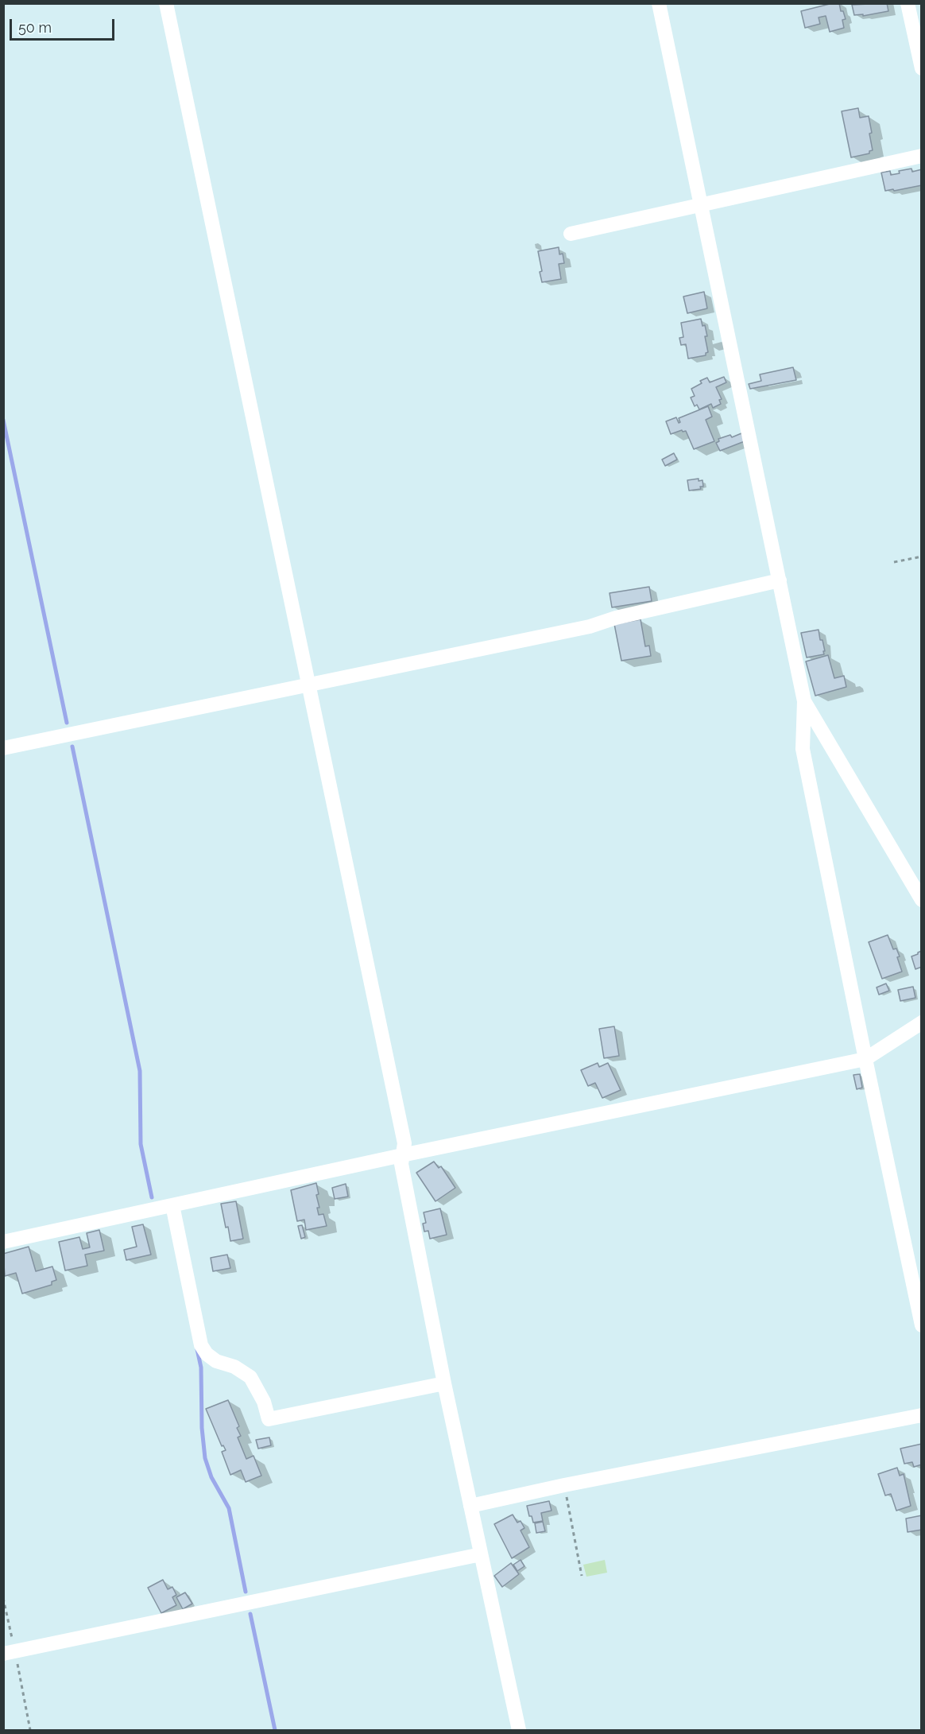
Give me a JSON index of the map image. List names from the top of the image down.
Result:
{
  "scale_bar": "50 m"
}
